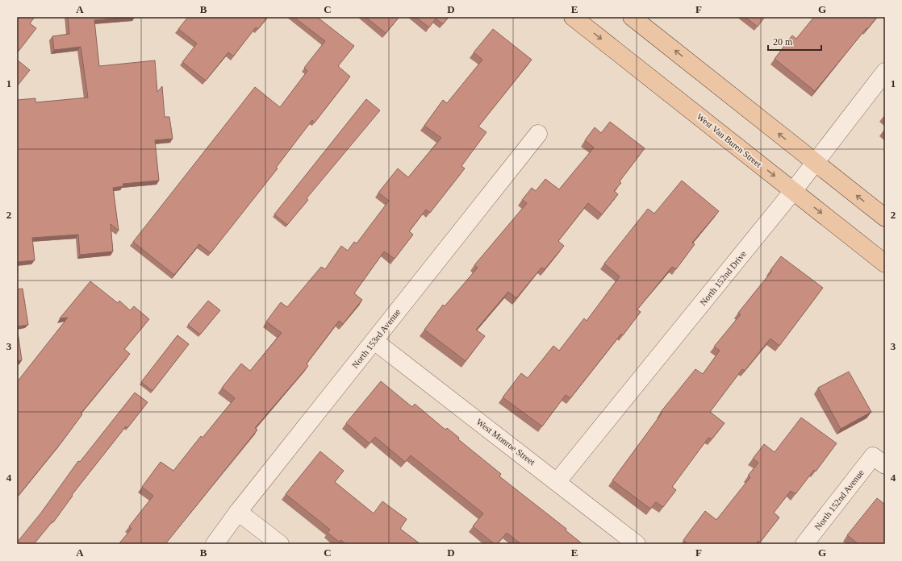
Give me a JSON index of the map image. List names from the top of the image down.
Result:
{
  "streets": {
    "main road": ["West Van Buren Street"],
    "street": [
      "North 152nd Drive",
      "North 153rd Avenue",
      "West Monroe Street",
      "North 152nd Avenue"
    ]
  },
  "crossings": [
    ["West Van Buren Street", "North 152nd Drive"],
    ["North 152nd Drive", "West Monroe Street"],
    ["North 153rd Avenue", "West Monroe Street"]
  ],
  "scale_bar": "20 m",
  "grid": {
    "columns": [
      "A",
      "B",
      "C",
      "D",
      "E",
      "F",
      "G"
    ],
    "rows": [
      "1",
      "2",
      "3",
      "4"
    ]
  }
}
